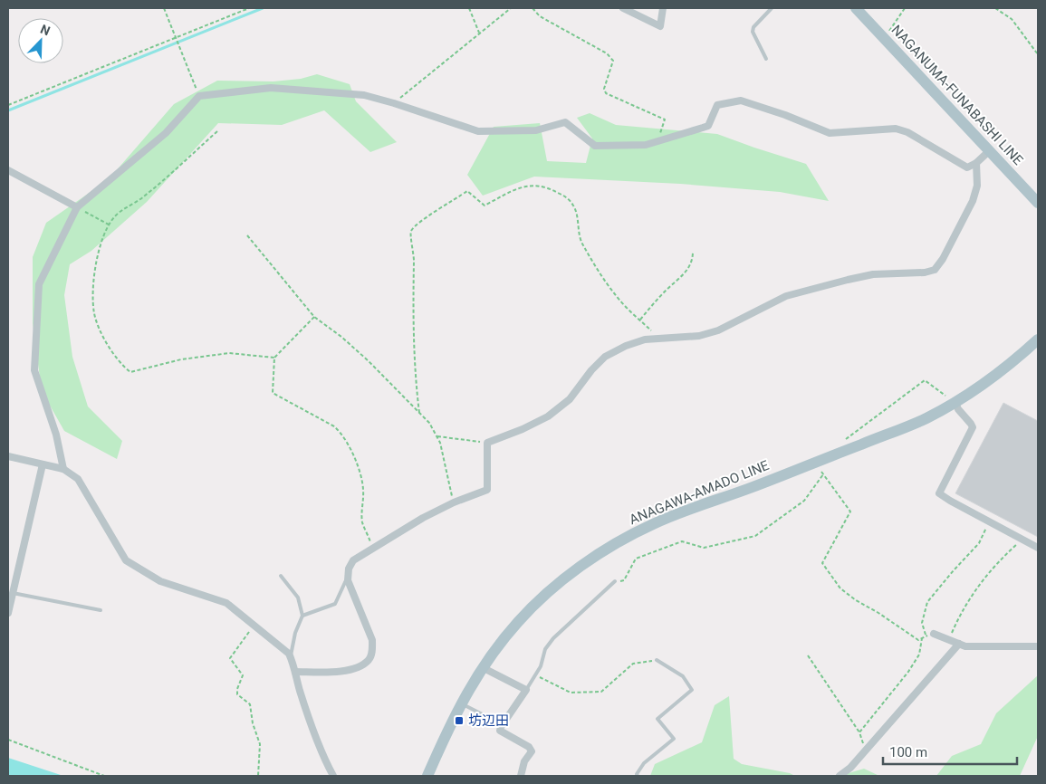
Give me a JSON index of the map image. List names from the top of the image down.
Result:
{
  "streets": {
    "main road": ["NAGANUMA-FUNABASHI LINE", "ANAGAWA-AMADO LINE"]
  },
  "places": {
    "transit": ["坊辺田"]
  },
  "scale_bar": "100 m",
  "north": "top right"
}
